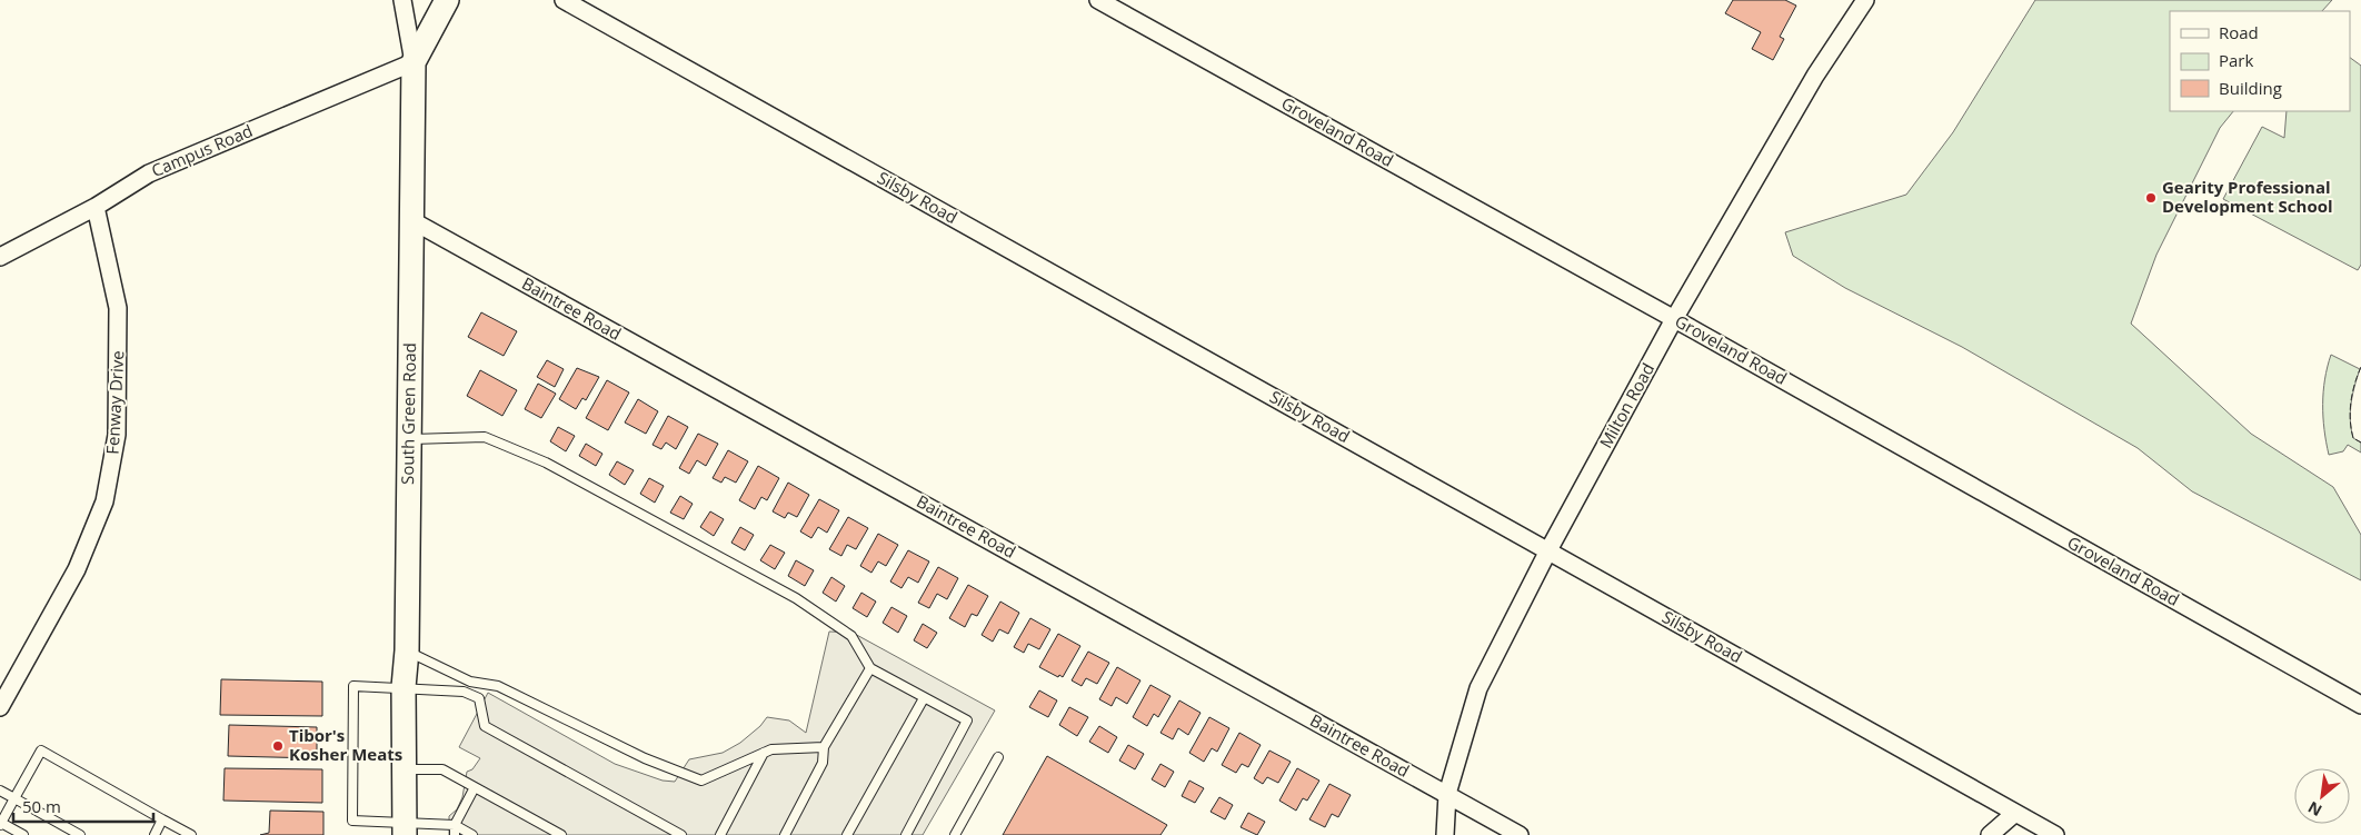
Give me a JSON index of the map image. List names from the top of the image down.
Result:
{
  "streets": {
    "main road": ["South Green Road"],
    "street": [
      "Groveland Road",
      "Campus Road",
      "Silsby Road",
      "Baintree Road",
      "Fenway Drive",
      "Milton Road"
    ]
  },
  "crossings": [
    ["Groveland Road", "Milton Road"],
    ["Campus Road", "Fenway Drive"],
    ["Campus Road", "South Green Road"],
    ["Silsby Road", "Milton Road"],
    ["Baintree Road", "Milton Road"],
    ["Baintree Road", "South Green Road"]
  ],
  "places": ["Gearity Professional Development School", "Tibor's Kosher Meats"],
  "legend": ["Road", "Park", "Building"],
  "scale_bar": "50 m",
  "north": "bottom left"
}
